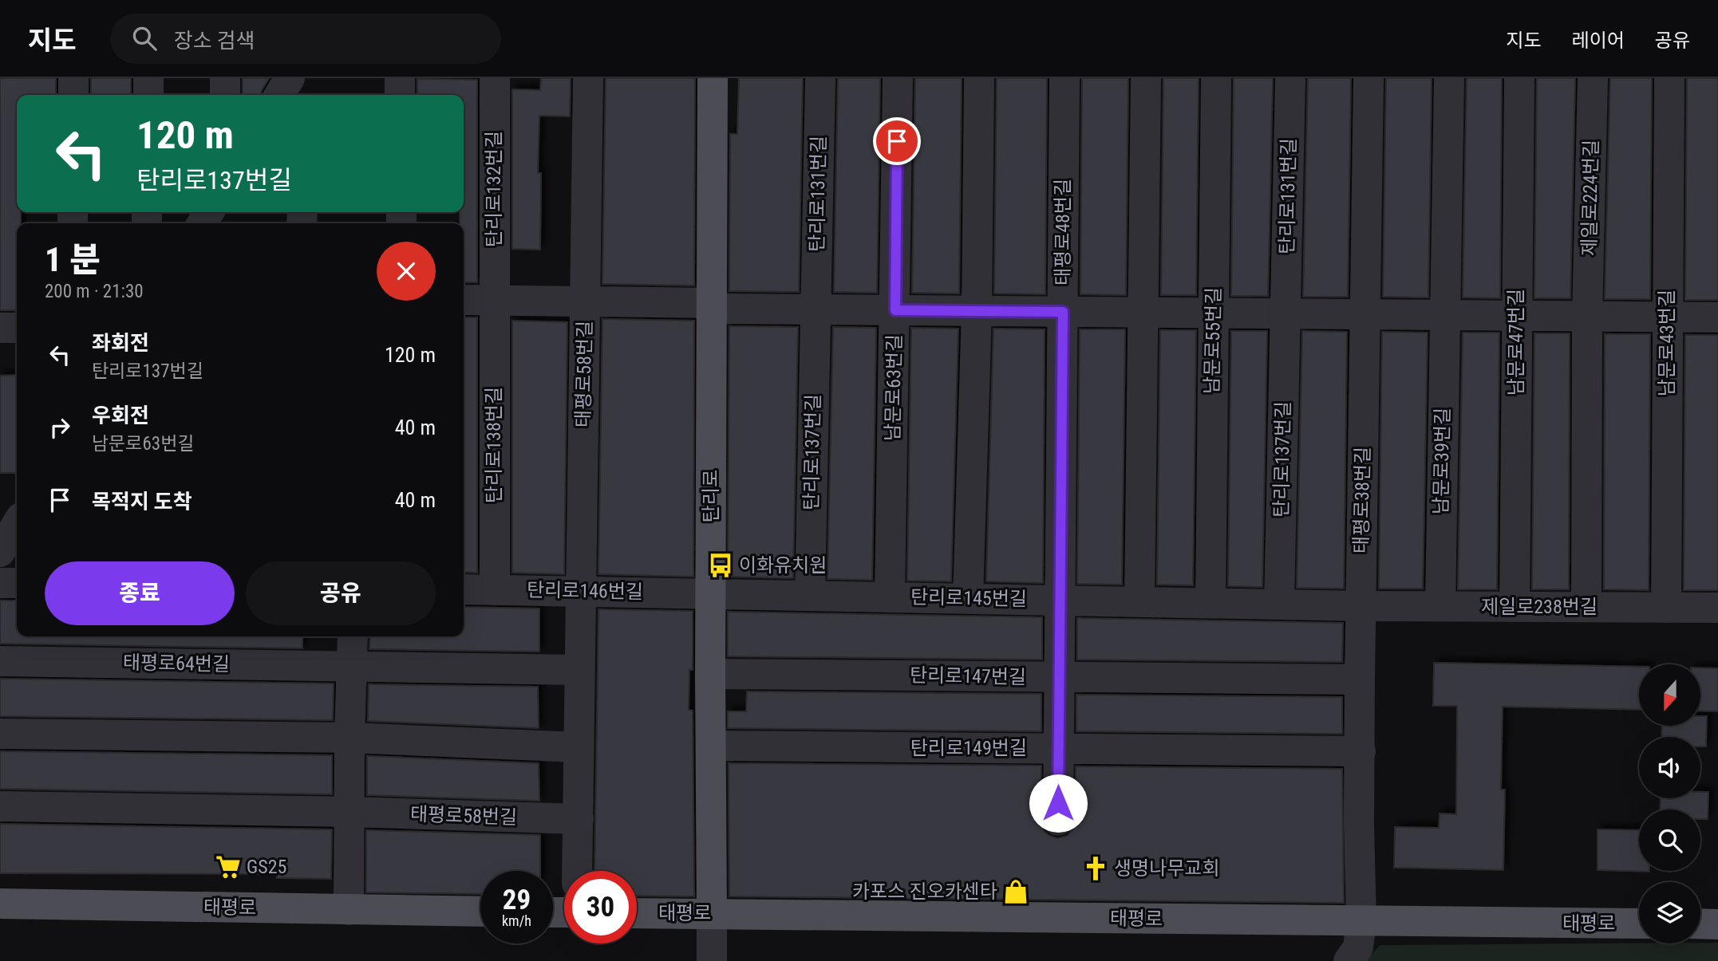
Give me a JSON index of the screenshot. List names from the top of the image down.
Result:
{
  "streets": {
    "main road": ["탄리로", "태평로"],
    "street": [
      "탄리로132번길",
      "탄리로131번길",
      "제일로224번길",
      "태평로48번길",
      "남문로55번길",
      "남문로47번길",
      "남문로43번길",
      "태평로58번길",
      "남문로63번길",
      "탄리로138번길",
      "탄리로137번길",
      "남문로39번길",
      "태평로38번길",
      "탄리로146번길",
      "탄리로145번길",
      "제일로238번길",
      "태평로64번길",
      "탄리로147번길",
      "탄리로149번길"
    ]
  },
  "crossings": [
    ["탄리로132번길", "탄리로138번길"],
    ["탄리로131번길", "탄리로137번길"],
    ["태평로48번길", "탄리로145번길"],
    ["태평로48번길", "탄리로147번길"],
    ["태평로48번길", "탄리로149번길"],
    ["남문로55번길", "탄리로145번길"],
    ["남문로47번길", "제일로238번길"],
    ["남문로43번길", "제일로238번길"],
    ["태평로58번길", "탄리로146번길"],
    ["남문로63번길", "탄리로145번길"],
    ["탄리로138번길", "탄리로146번길"],
    ["탄리로137번길", "탄리로145번길"],
    ["남문로39번길", "제일로238번길"],
    ["탄리로", "탄리로146번길"],
    ["탄리로", "탄리로145번길"],
    ["탄리로", "탄리로147번길"],
    ["탄리로", "탄리로149번길"],
    ["탄리로", "태평로"],
    ["태평로38번길", "탄리로145번길"],
    ["태평로38번길", "제일로238번길"],
    ["태평로38번길", "탄리로147번길"],
    ["태평로38번길", "탄리로149번길"],
    ["태평로38번길", "태평로"],
    ["탄리로146번길", "탄리로145번길"],
    ["탄리로145번길", "제일로238번길"]
  ],
  "places": {
    "bus stop": ["이화유치원"],
    "supermarket": ["GS25"],
    "church": ["생명나무교회"],
    "shop": ["카포스 진오카센타"]
  },
  "north": "bottom",
  "page": {
    "header": "지도",
    "search": "장소 검색",
    "nav": ["지도", "레이어", "공유"],
    "turn": ["120 m", "탄리로137번길"],
    "heading": ["1 분", "200 m · 21:30"],
    "list": [
      {
        "name": "좌회전",
        "note": "탄리로137번길",
        "value": "120 m"
      },
      {
        "name": "우회전",
        "note": "남문로63번길",
        "value": "40 m"
      },
      {
        "name": "목적지 도착",
        "value": "40 m"
      }
    ],
    "buttons": ["종료", "공유"],
    "speed": "29 km/h",
    "limit": "30"
  }
}
